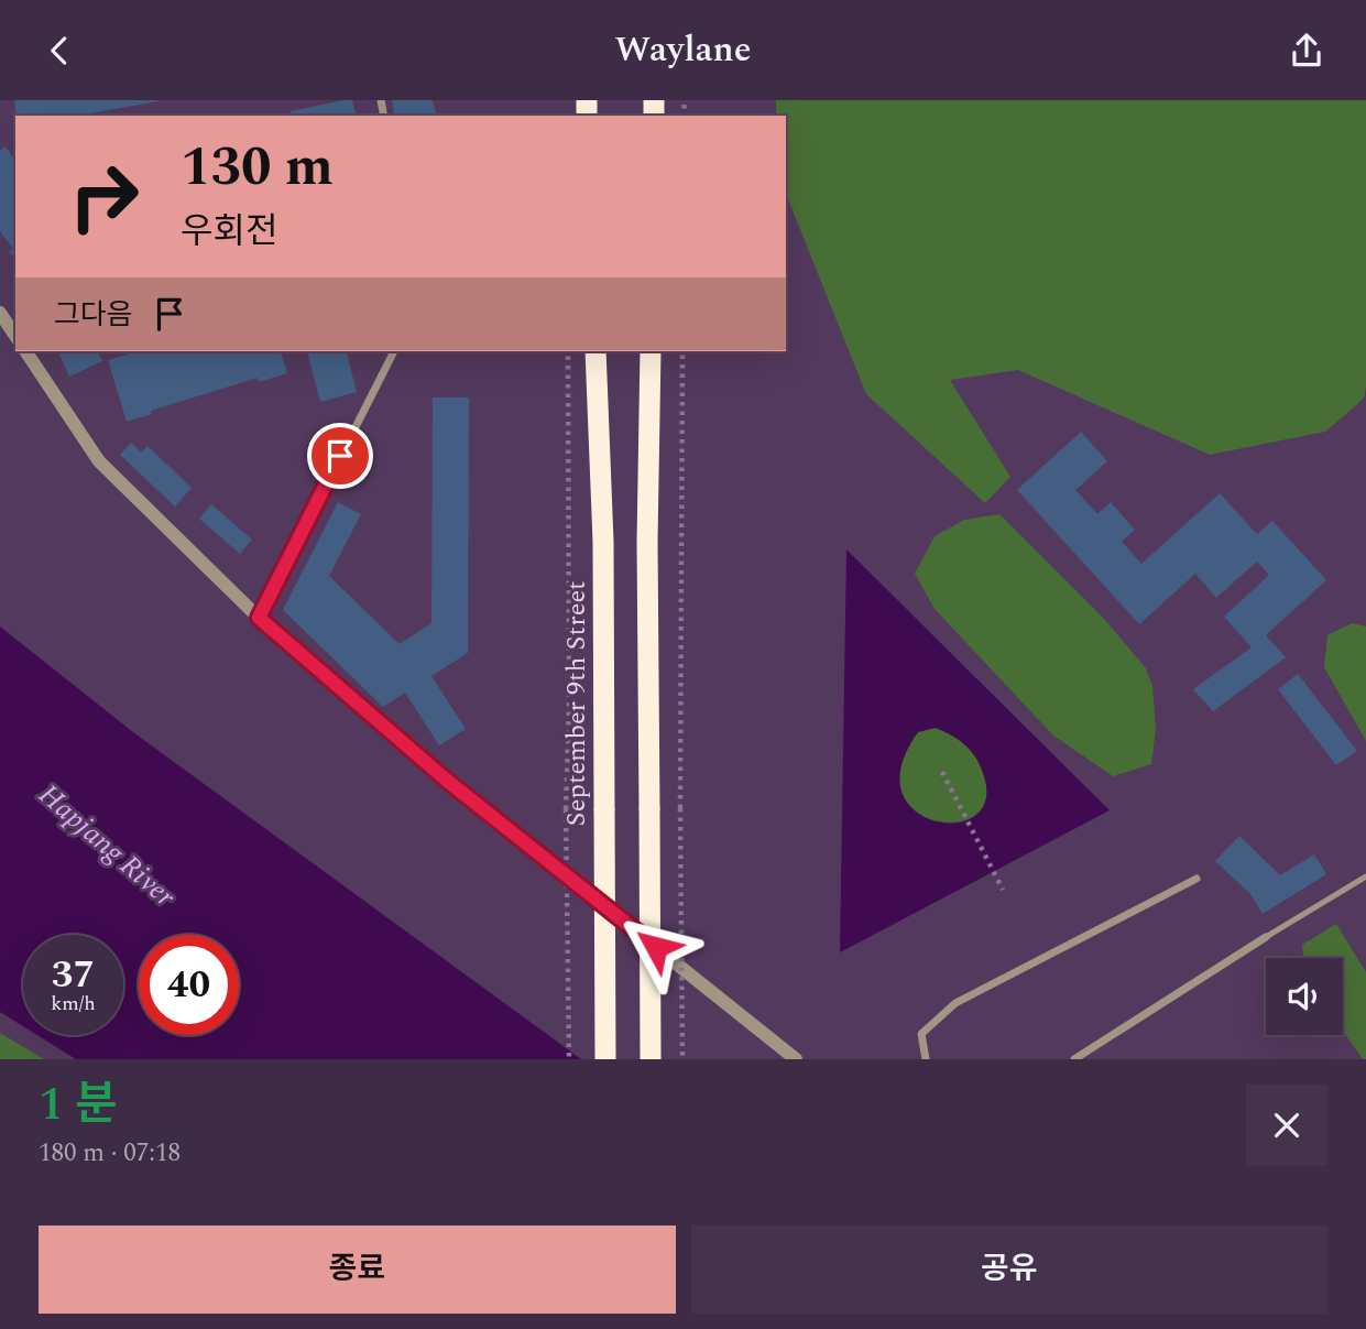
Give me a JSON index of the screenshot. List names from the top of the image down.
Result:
{
  "streets": {
    "highway": ["September 9th Street"]
  },
  "water": ["Hapjang River"],
  "page": {
    "header": "Waylane",
    "turn": ["130 m", "우회전"],
    "then": "그다음",
    "speed": "37 km/h",
    "limit": "40",
    "heading": ["1 분", "180 m · 07:18"],
    "buttons": ["종료", "공유"]
  }
}
